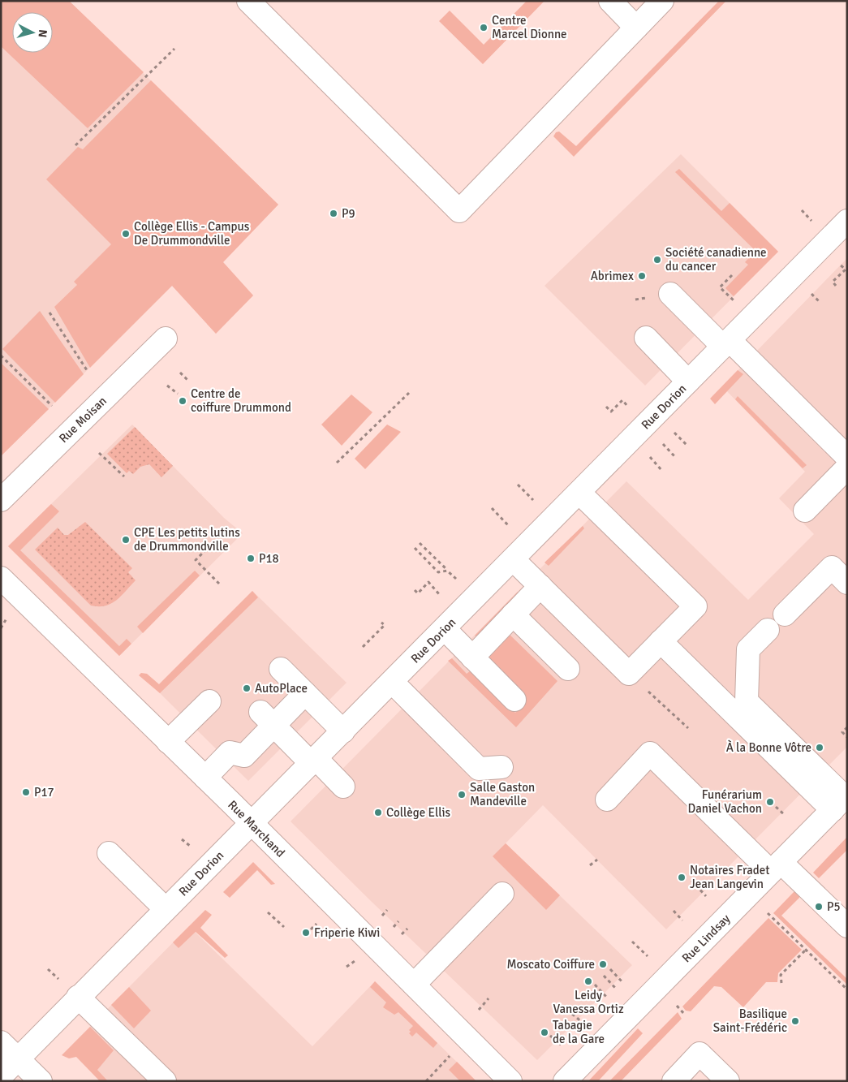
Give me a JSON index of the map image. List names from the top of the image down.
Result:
{
  "streets": {
    "street": [
      "Rue Dorion",
      "Rue Moisan",
      "Rue Marchand",
      "Rue Lindsay"
    ]
  },
  "crossings": [
    ["Rue Dorion", "Rue Marchand"]
  ],
  "places": [
    "Centre Marcel Dionne",
    "P9",
    "Collège Ellis - Campus De Drummondville",
    "Société canadienne du cancer",
    "Abrimex",
    "Centre de coiffure Drummond",
    "CPE Les petits lutins de Drummondville",
    "P18",
    "AutoPlace",
    "À la Bonne Vôtre",
    "P17",
    "Salle Gaston Mandeville",
    "Funérarium Daniel Vachon",
    "Collège Ellis",
    "Notaires Fradet Jean Langevin",
    "P5",
    "Friperie Kiwi",
    "Moscato Coiffure",
    "Leidy Vanessa Ortiz",
    "Basilique Saint-Frédéric",
    "Tabagie de la Gare"
  ],
  "north": "right"
}
